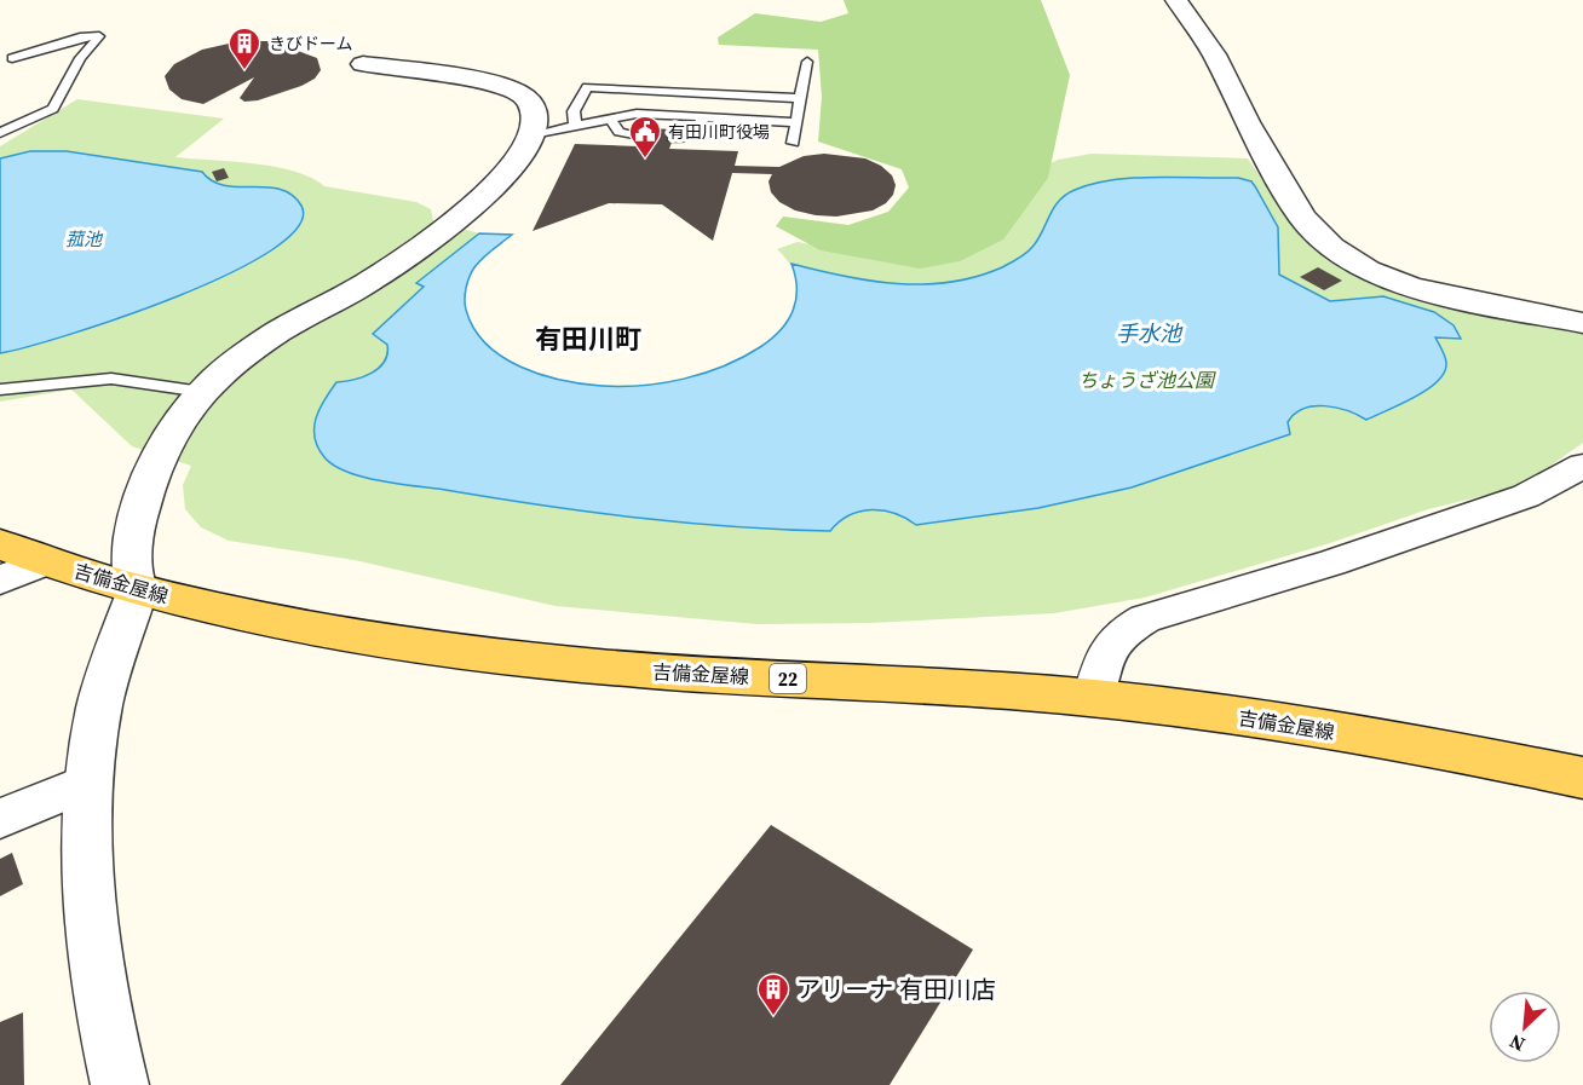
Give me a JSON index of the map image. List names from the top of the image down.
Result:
{
  "streets": {
    "main road": ["吉備金屋線", "22"]
  },
  "districts": ["有田川町"],
  "water": ["菰池", "手水池"],
  "parks": ["ちょうざ池公園"],
  "places": {
    "building": ["きびドーム", "アリーナ 有田川店"],
    "public building": ["有田川町役場"]
  },
  "north": "bottom left"
}
